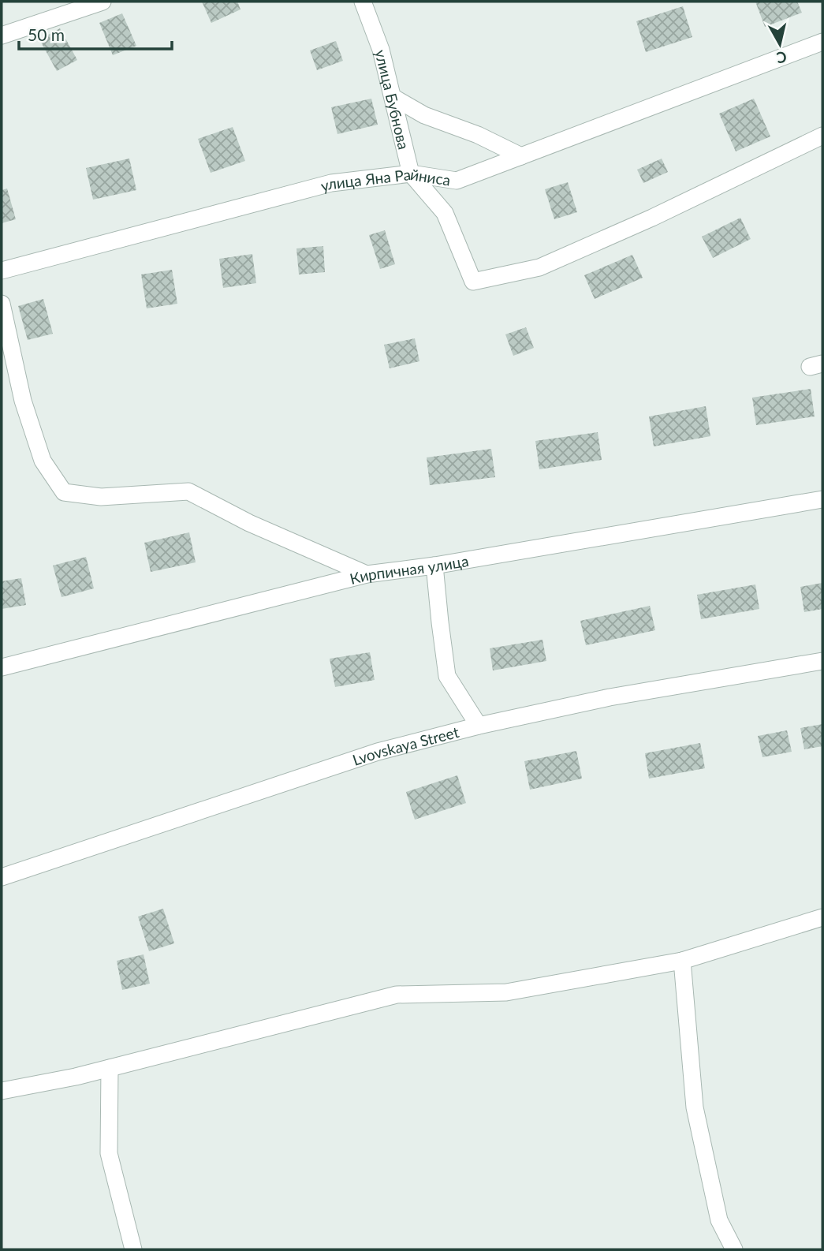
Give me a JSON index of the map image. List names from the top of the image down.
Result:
{
  "streets": {
    "street": [
      "улица Бубнова",
      "улица Яна Райниса",
      "Кирпичная улица",
      "Lvovskaya Street"
    ]
  },
  "crossings": [
    ["улица Бубнова", "улица Яна Райниса"]
  ],
  "scale_bar": "50 m",
  "north": "bottom"
}
